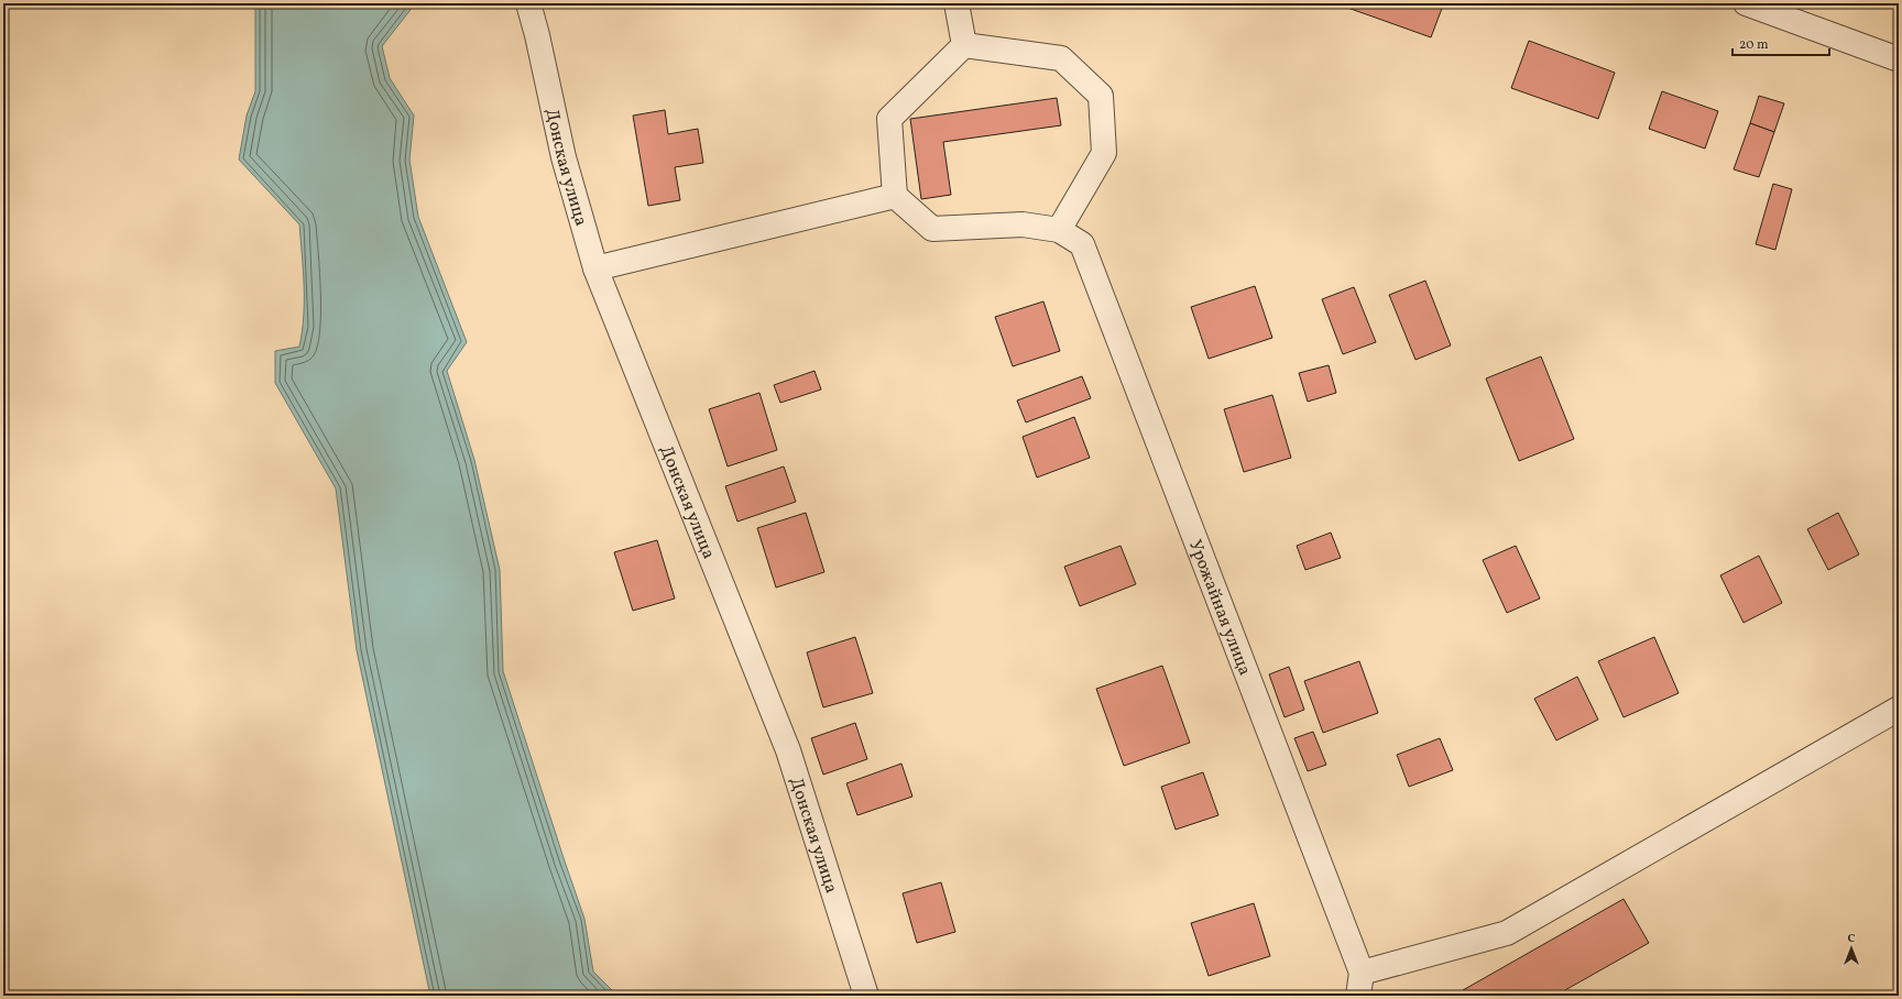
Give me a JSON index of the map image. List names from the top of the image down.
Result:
{
  "streets": {
    "street": ["Донская улица", "Урожайная улица"]
  },
  "scale_bar": "20 m",
  "north": "top"
}
